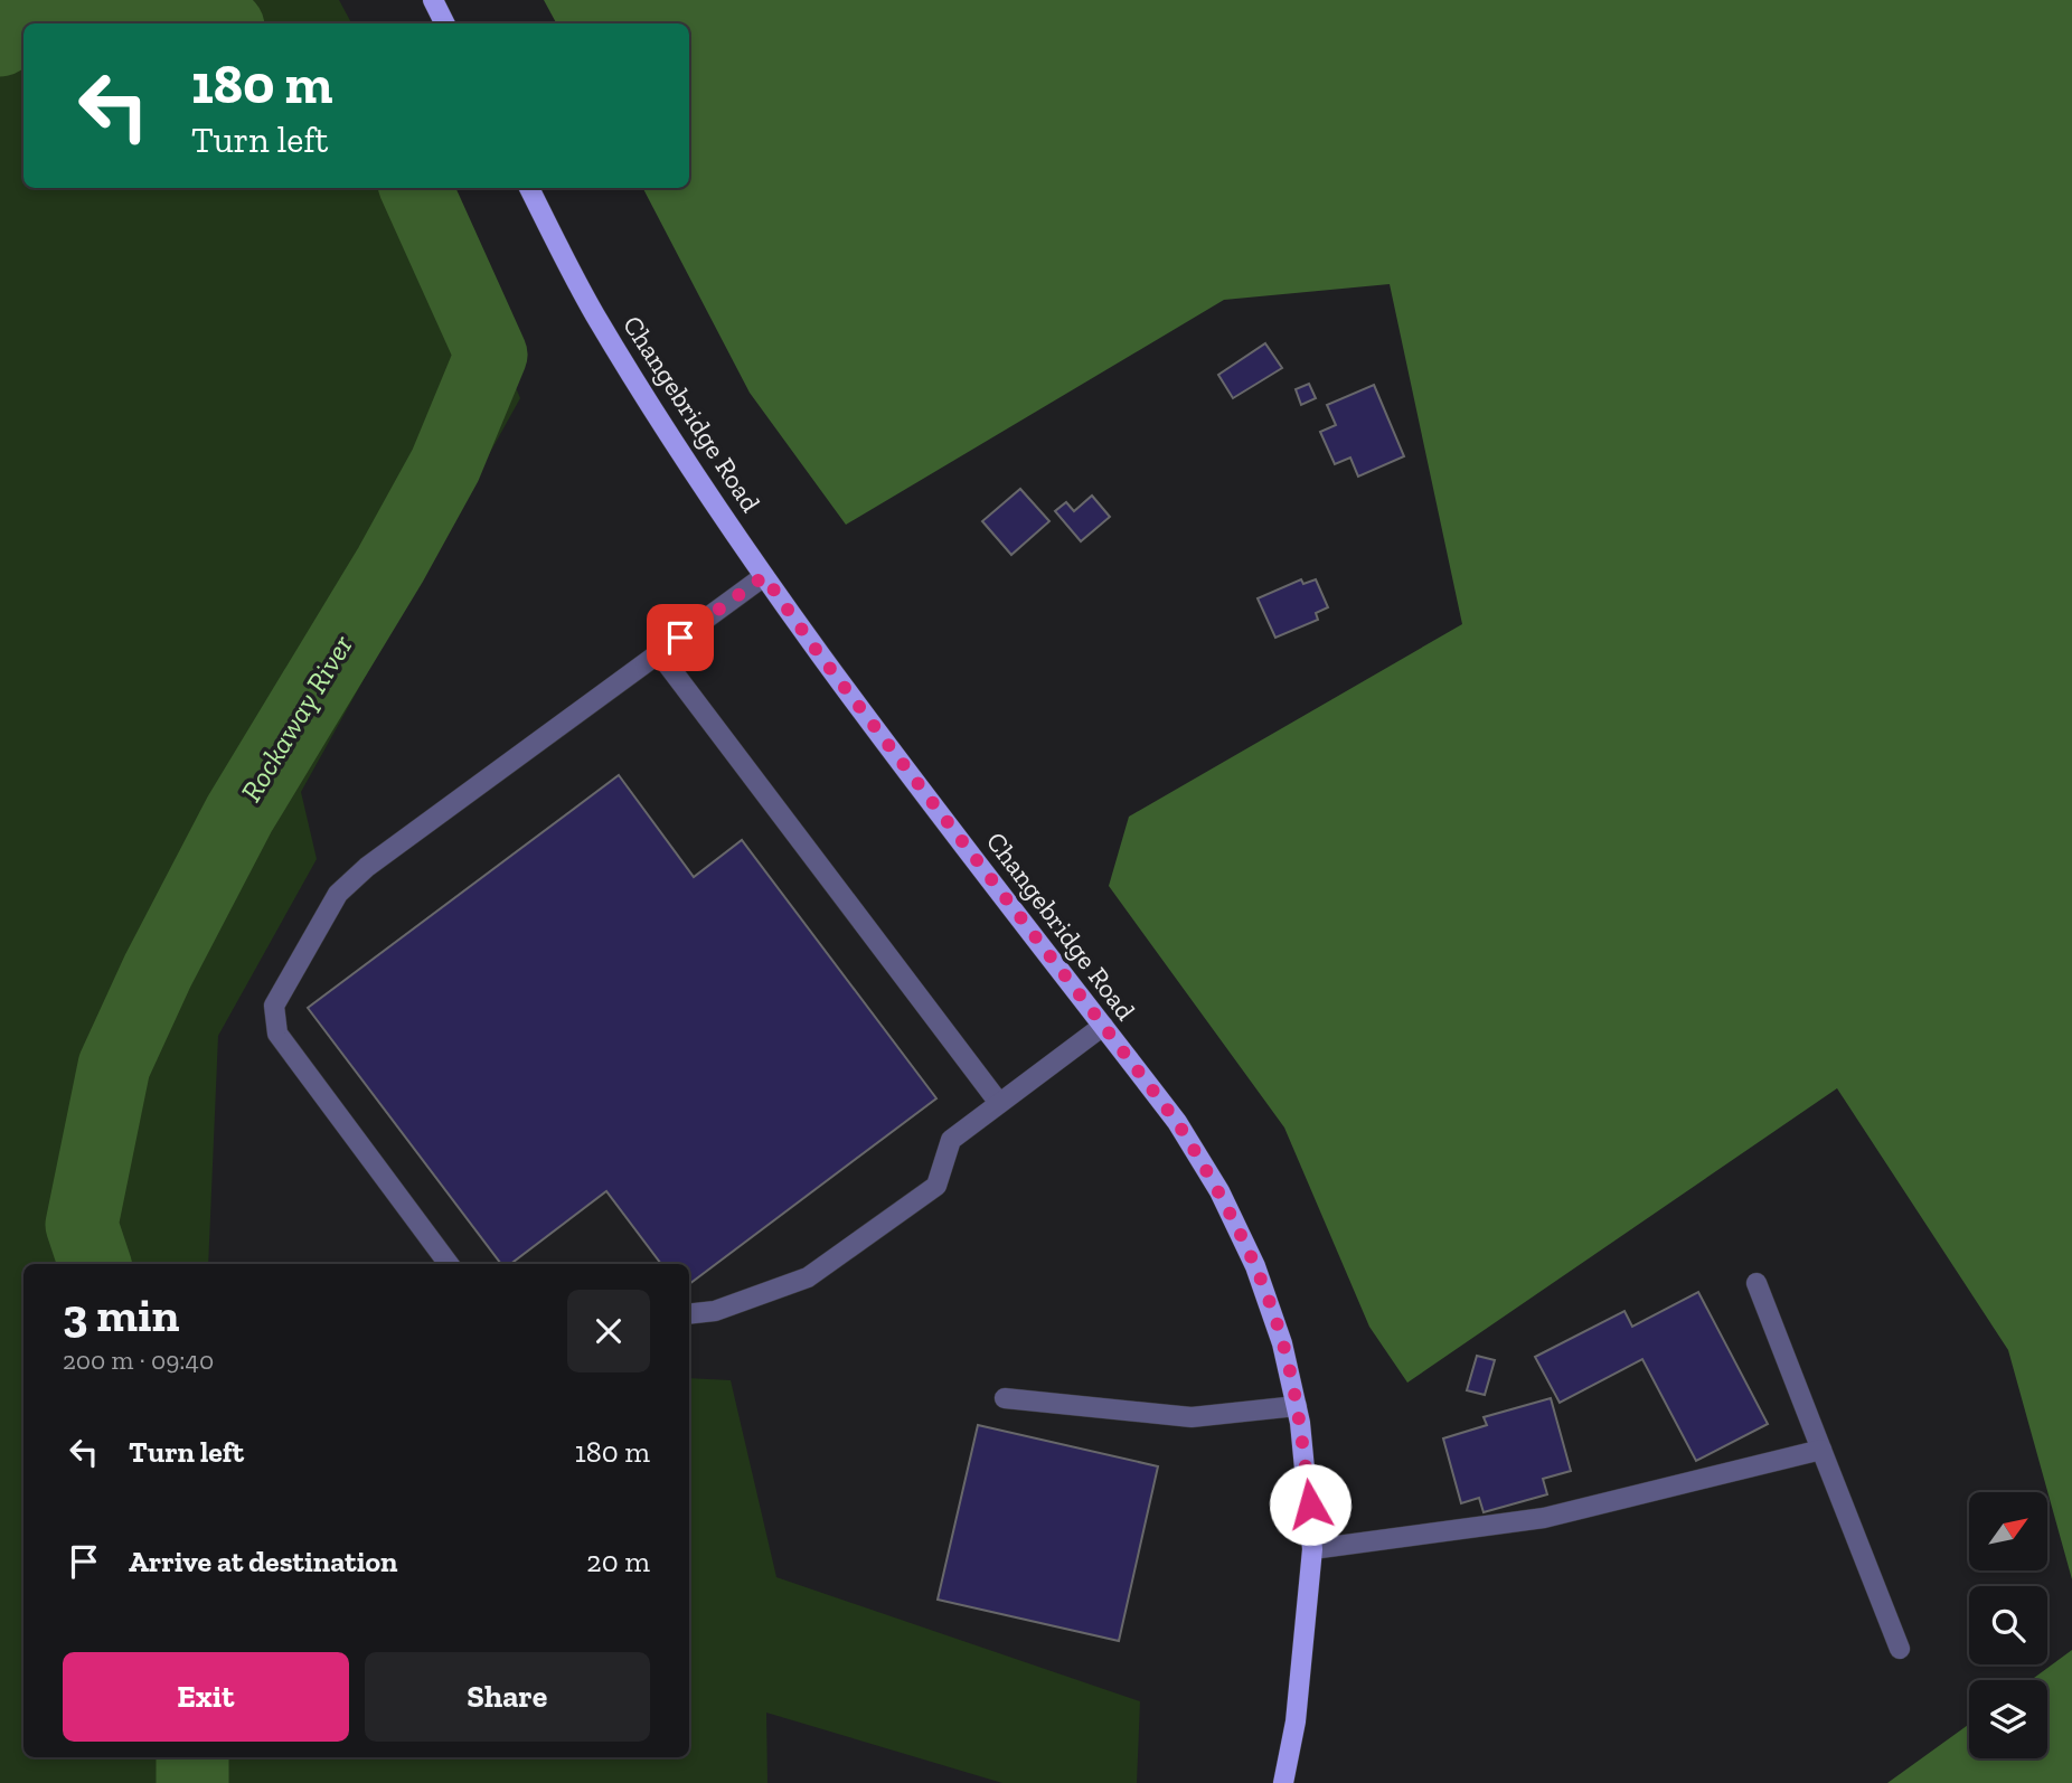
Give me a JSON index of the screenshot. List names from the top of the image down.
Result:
{
  "streets": {
    "main road": ["Changebridge Road"]
  },
  "water": ["Rockaway River"],
  "north": "top right",
  "page": {
    "turn": ["180 m", "Turn left"],
    "heading": ["3 min", "200 m · 09:40"],
    "list": [
      {
        "name": "Turn left",
        "value": "180 m"
      },
      {
        "name": "Arrive at destination",
        "value": "20 m"
      }
    ],
    "buttons": ["Exit", "Share"]
  }
}
